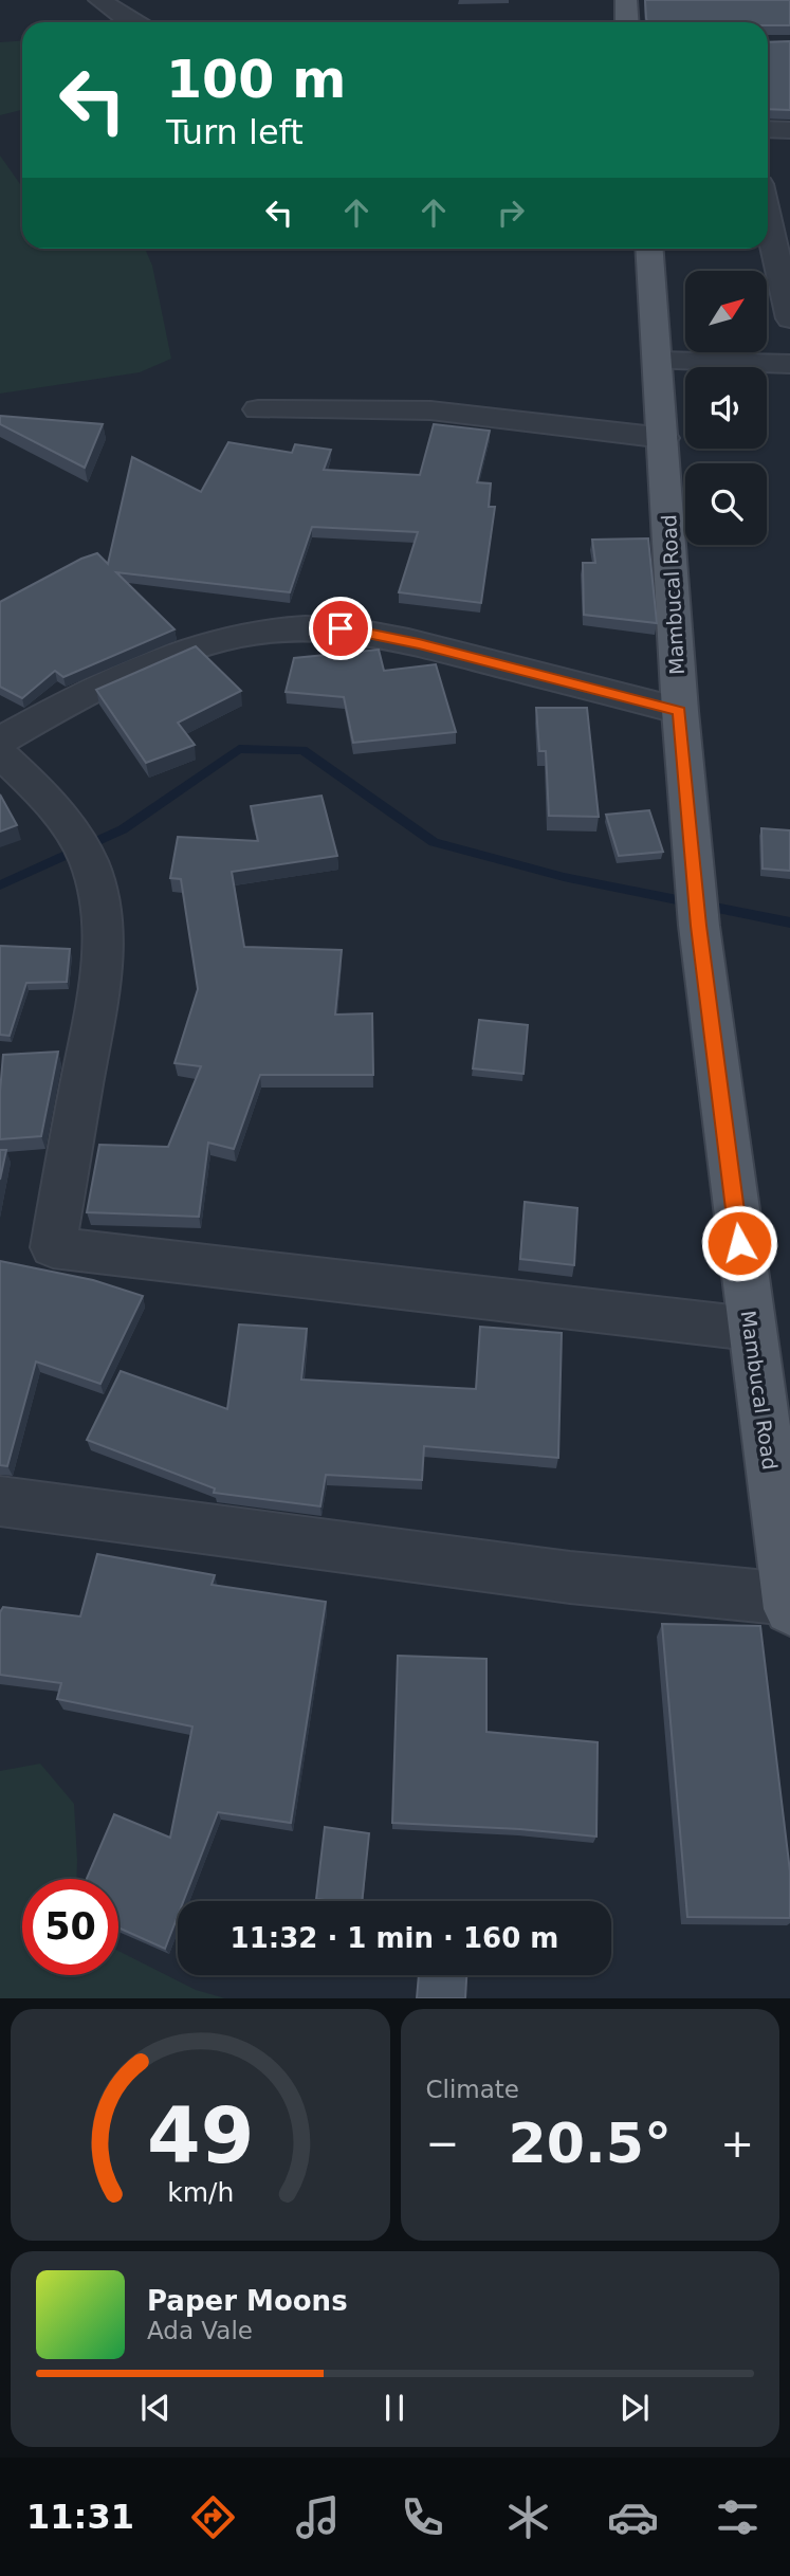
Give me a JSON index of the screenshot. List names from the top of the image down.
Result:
{
  "streets": {
    "main road": ["Mambucal Road"]
  },
  "north": "top right",
  "page": {
    "turn": ["100 m", "Turn left"],
    "limit": "50",
    "trip": "11:32 · 1 min · 160 m",
    "tile": "Climate",
    "heat": ["−", "20.5°", "+"],
    "song": ["Paper Moons", "Ada Vale"],
    "tabs": "11:31",
    "gauge": ["49", "km/h"]
  }
}
